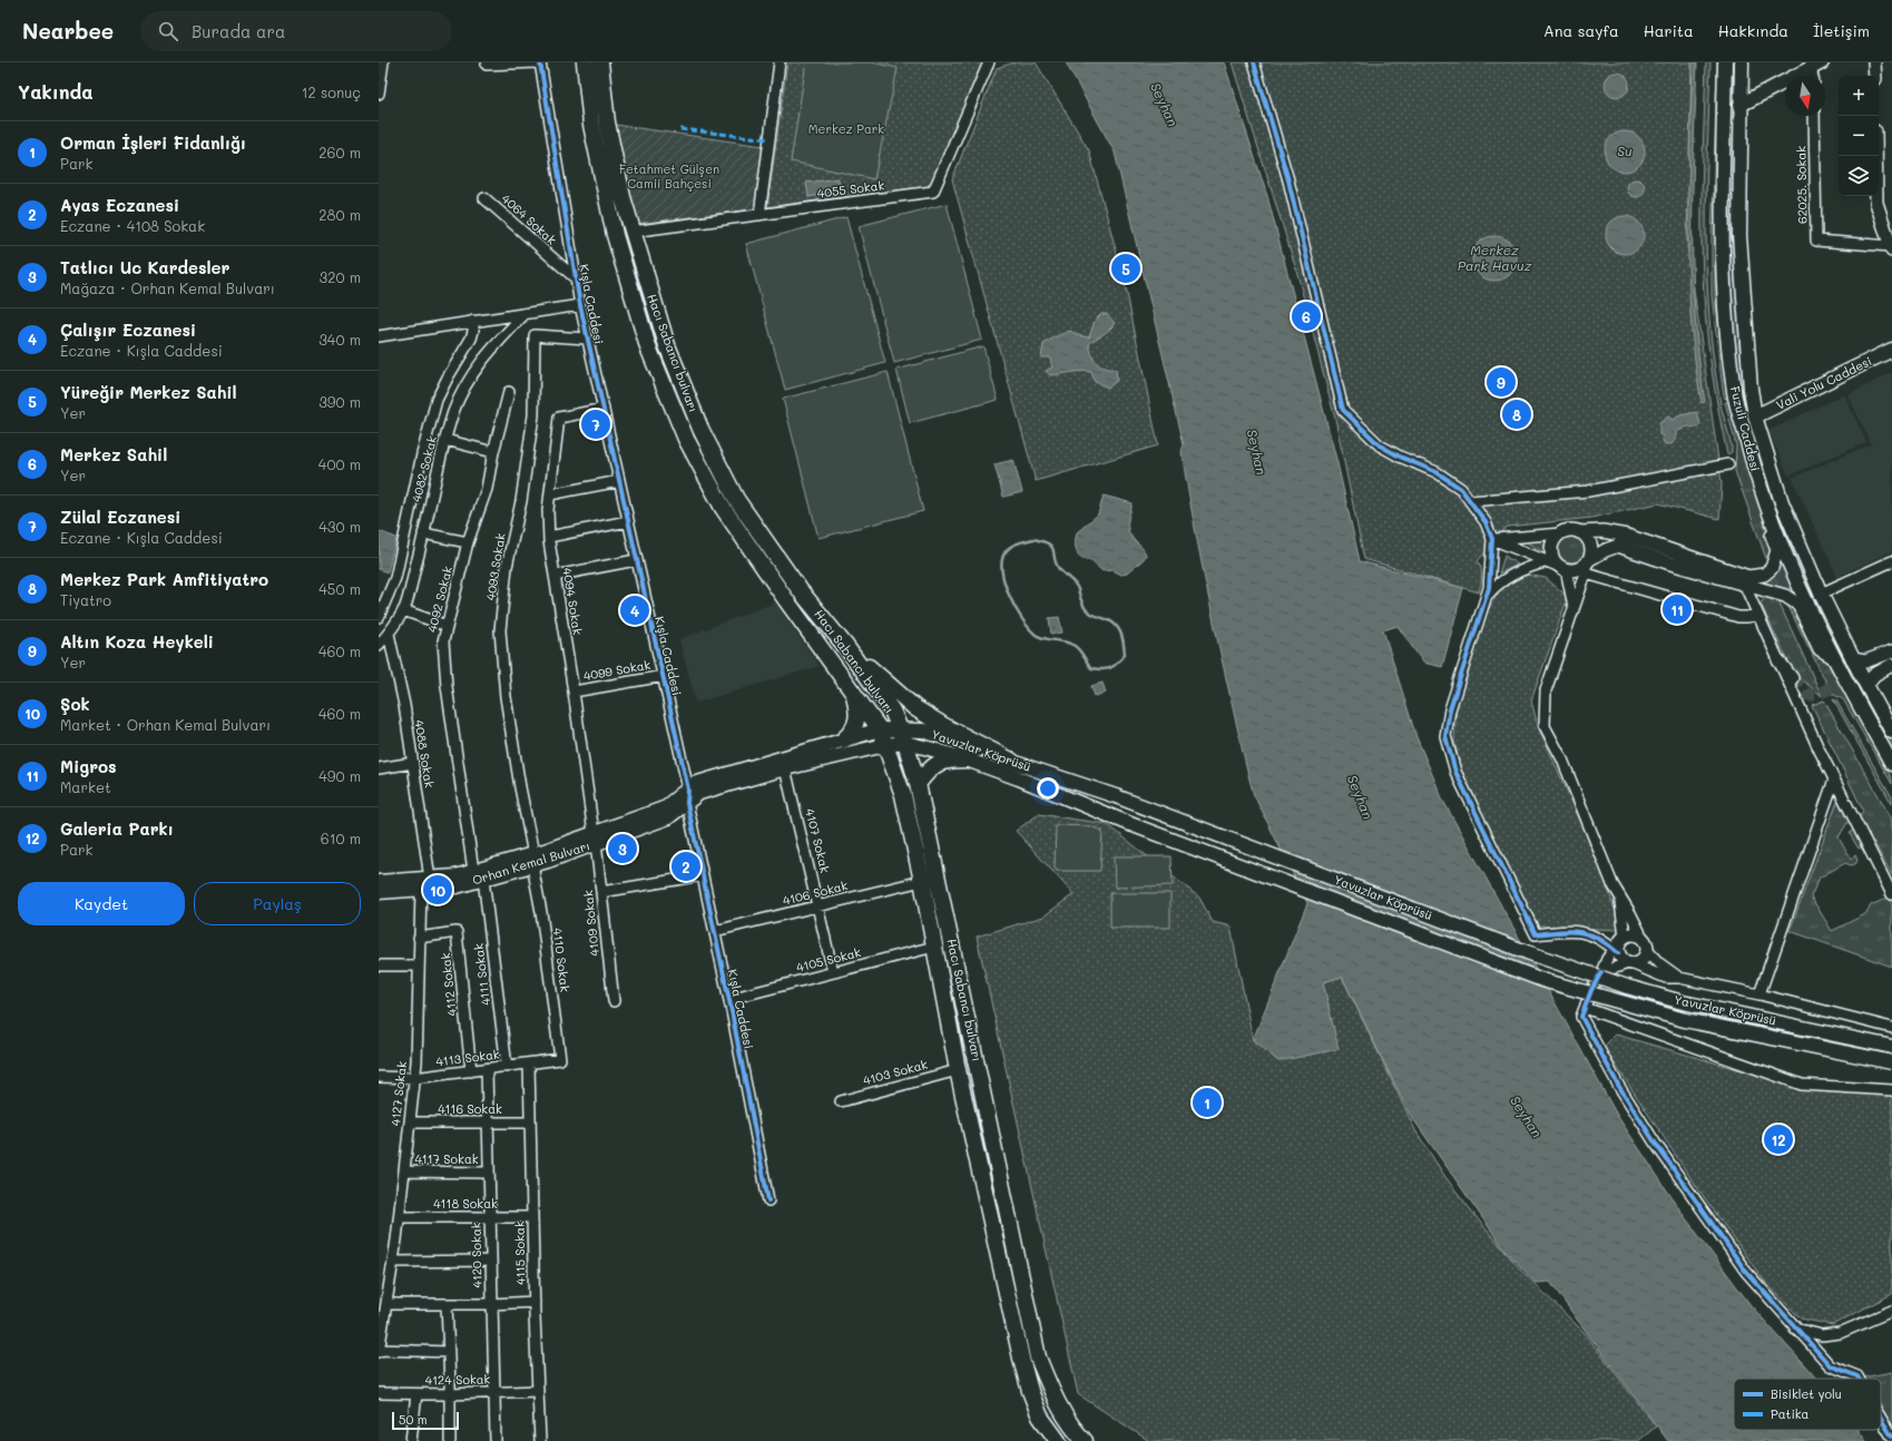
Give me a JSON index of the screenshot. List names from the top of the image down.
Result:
{
  "streets": {
    "main road": [
      "Hacı Sabancı bulvarı",
      "Vali Yolu Caddesi",
      "Fuzuli Caddesi",
      "Yavuzlar Köprüsü",
      "Orhan Kemal Bulvarı"
    ],
    "street": [
      "62025. Sokak",
      "4055 Sokak",
      "4064 Sokak",
      "Kışla Caddesi",
      "4082 Sokak",
      "4093 Sokak",
      "4092 Sokak",
      "4094 Sokak",
      "4099 Sokak",
      "4088 Sokak",
      "4107 Sokak",
      "4106 Sokak",
      "4109 Sokak",
      "4110 Sokak",
      "4105 Sokak",
      "4111 Sokak",
      "4112 Sokak",
      "4113 Sokak",
      "4103 Sokak",
      "4127 Sokak",
      "4116 Sokak",
      "4117 Sokak",
      "4118 Sokak",
      "4115 Sokak",
      "4120 Sokak",
      "4124 Sokak"
    ]
  },
  "crossings": [
    ["4055 Sokak", "Hacı Sabancı bulvarı"],
    ["4064 Sokak", "Kışla Caddesi"],
    ["Kışla Caddesi", "4093 Sokak"],
    ["Kışla Caddesi", "4094 Sokak"],
    ["Kışla Caddesi", "4099 Sokak"],
    ["Kışla Caddesi", "Orhan Kemal Bulvarı"],
    ["Kışla Caddesi", "4106 Sokak"],
    ["Kışla Caddesi", "4105 Sokak"],
    ["Hacı Sabancı bulvarı", "Yavuzlar Köprüsü"],
    ["Hacı Sabancı bulvarı", "Orhan Kemal Bulvarı"],
    ["Hacı Sabancı bulvarı", "4106 Sokak"],
    ["Hacı Sabancı bulvarı", "4105 Sokak"],
    ["Hacı Sabancı bulvarı", "4103 Sokak"],
    ["Vali Yolu Caddesi", "Fuzuli Caddesi"],
    ["4082 Sokak", "4088 Sokak"],
    ["4093 Sokak", "Orhan Kemal Bulvarı"],
    ["4093 Sokak", "4110 Sokak"],
    ["4092 Sokak", "Orhan Kemal Bulvarı"],
    ["4092 Sokak", "4111 Sokak"],
    ["4094 Sokak", "4099 Sokak"],
    ["4094 Sokak", "Orhan Kemal Bulvarı"],
    ["4094 Sokak", "4109 Sokak"],
    ["Yavuzlar Köprüsü", "Orhan Kemal Bulvarı"],
    ["4088 Sokak", "Orhan Kemal Bulvarı"],
    ["4107 Sokak", "Orhan Kemal Bulvarı"],
    ["4107 Sokak", "4106 Sokak"],
    ["4107 Sokak", "4105 Sokak"],
    ["Orhan Kemal Bulvarı", "4109 Sokak"],
    ["Orhan Kemal Bulvarı", "4110 Sokak"],
    ["Orhan Kemal Bulvarı", "4111 Sokak"],
    ["Orhan Kemal Bulvarı", "4127 Sokak"],
    ["4110 Sokak", "4113 Sokak"],
    ["4111 Sokak", "4113 Sokak"],
    ["4112 Sokak", "4113 Sokak"],
    ["4112 Sokak", "4127 Sokak"],
    ["4113 Sokak", "4127 Sokak"],
    ["4113 Sokak", "4115 Sokak"],
    ["4113 Sokak", "4120 Sokak"],
    ["4127 Sokak", "4116 Sokak"],
    ["4127 Sokak", "4117 Sokak"],
    ["4127 Sokak", "4118 Sokak"],
    ["4116 Sokak", "4115 Sokak"],
    ["4116 Sokak", "4120 Sokak"],
    ["4117 Sokak", "4120 Sokak"],
    ["4118 Sokak", "4115 Sokak"],
    ["4118 Sokak", "4120 Sokak"],
    ["4115 Sokak", "4124 Sokak"],
    ["4120 Sokak", "4124 Sokak"]
  ],
  "water": ["Seyhan", "Su", "Merkez Park Havuz"],
  "parks": ["Merkez Park", "Fetahmet Gülşen Camii Bahçesi"],
  "legend": ["Bisiklet yolu", "Patika"],
  "scale_bar": "50 m",
  "north": "bottom",
  "page": {
    "header": "Nearbee",
    "search": "Burada ara",
    "nav": [
      "Ana sayfa",
      "Harita",
      "Hakkında",
      "İletişim"
    ],
    "heading": ["Yakında", "12 sonuç"],
    "map_buttons": ["+", "−"],
    "list": [
      {
        "mark": "1",
        "name": "Orman İşleri Fidanlığı",
        "note": "Park",
        "value": "260 m"
      },
      {
        "mark": "2",
        "name": "Ayas Eczanesi",
        "note": "Eczane · 4108 Sokak",
        "value": "280 m"
      },
      {
        "mark": "3",
        "name": "Tatlıcı Uc Kardesler",
        "note": "Mağaza · Orhan Kemal Bulvarı",
        "value": "320 m"
      },
      {
        "mark": "4",
        "name": "Çalışır Eczanesi",
        "note": "Eczane · Kışla Caddesi",
        "value": "340 m"
      },
      {
        "mark": "5",
        "name": "Yüreğir Merkez Sahil",
        "note": "Yer",
        "value": "390 m"
      },
      {
        "mark": "6",
        "name": "Merkez Sahil",
        "note": "Yer",
        "value": "400 m"
      },
      {
        "mark": "7",
        "name": "Zülal Eczanesi",
        "note": "Eczane · Kışla Caddesi",
        "value": "430 m"
      },
      {
        "mark": "8",
        "name": "Merkez Park Amfitiyatro",
        "note": "Tiyatro",
        "value": "450 m"
      },
      {
        "mark": "9",
        "name": "Altın Koza Heykeli",
        "note": "Yer",
        "value": "460 m"
      },
      {
        "mark": "10",
        "name": "Şok",
        "note": "Market · Orhan Kemal Bulvarı",
        "value": "460 m"
      },
      {
        "mark": "11",
        "name": "Migros",
        "note": "Market",
        "value": "490 m"
      },
      {
        "mark": "12",
        "name": "Galeria Parkı",
        "note": "Park",
        "value": "610 m"
      }
    ],
    "pins": [
      "5",
      "6",
      "9",
      "8",
      "7",
      "11",
      "4",
      "3",
      "2",
      "10",
      "1",
      "12"
    ],
    "buttons": ["Kaydet", "Paylaş"],
    "scale": "50 m"
  }
}
